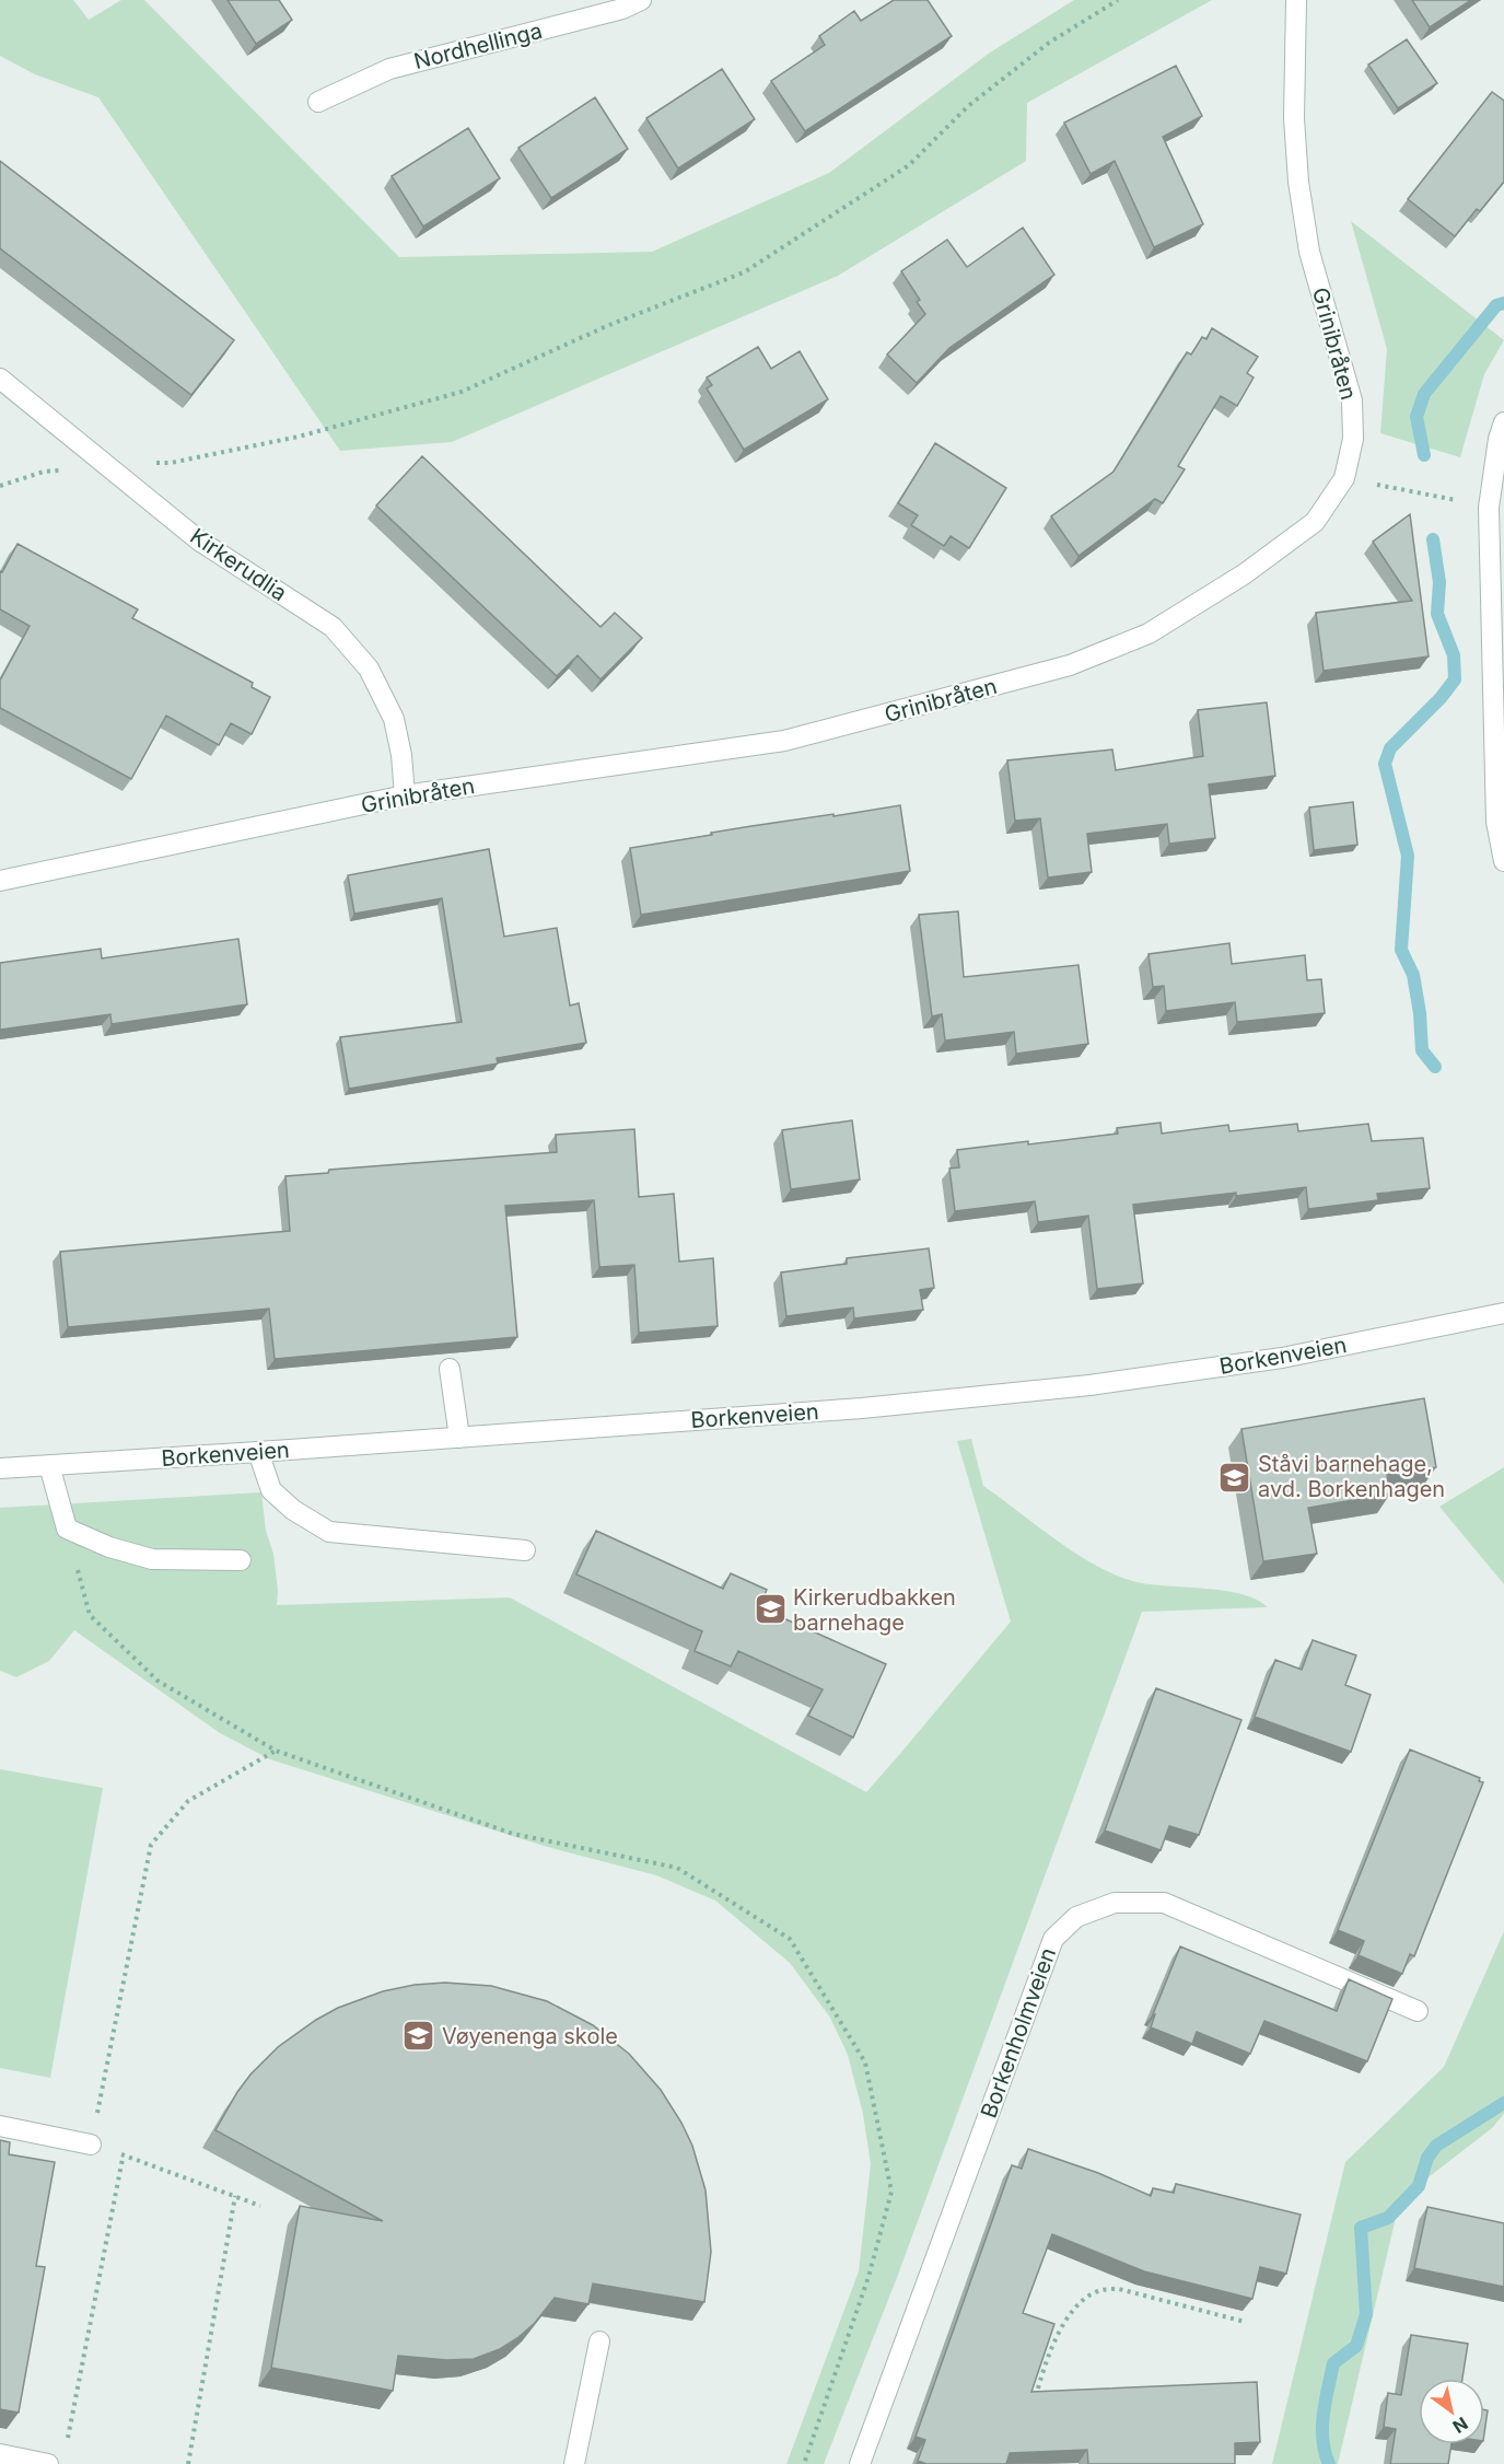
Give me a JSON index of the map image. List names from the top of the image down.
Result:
{
  "streets": {
    "street": [
      "Nordhellinga",
      "Grinibråten",
      "Kirkerudlia",
      "Borkenveien",
      "Borkenholmveien"
    ]
  },
  "crossings": [
    ["Grinibråten", "Kirkerudlia"]
  ],
  "places": {
    "school or university": ["Ståvi barnehage, avd. Borkenhagen", "Kirkerudbakken barnehage", "Vøyenenga skole"]
  },
  "north": "bottom right"
}
